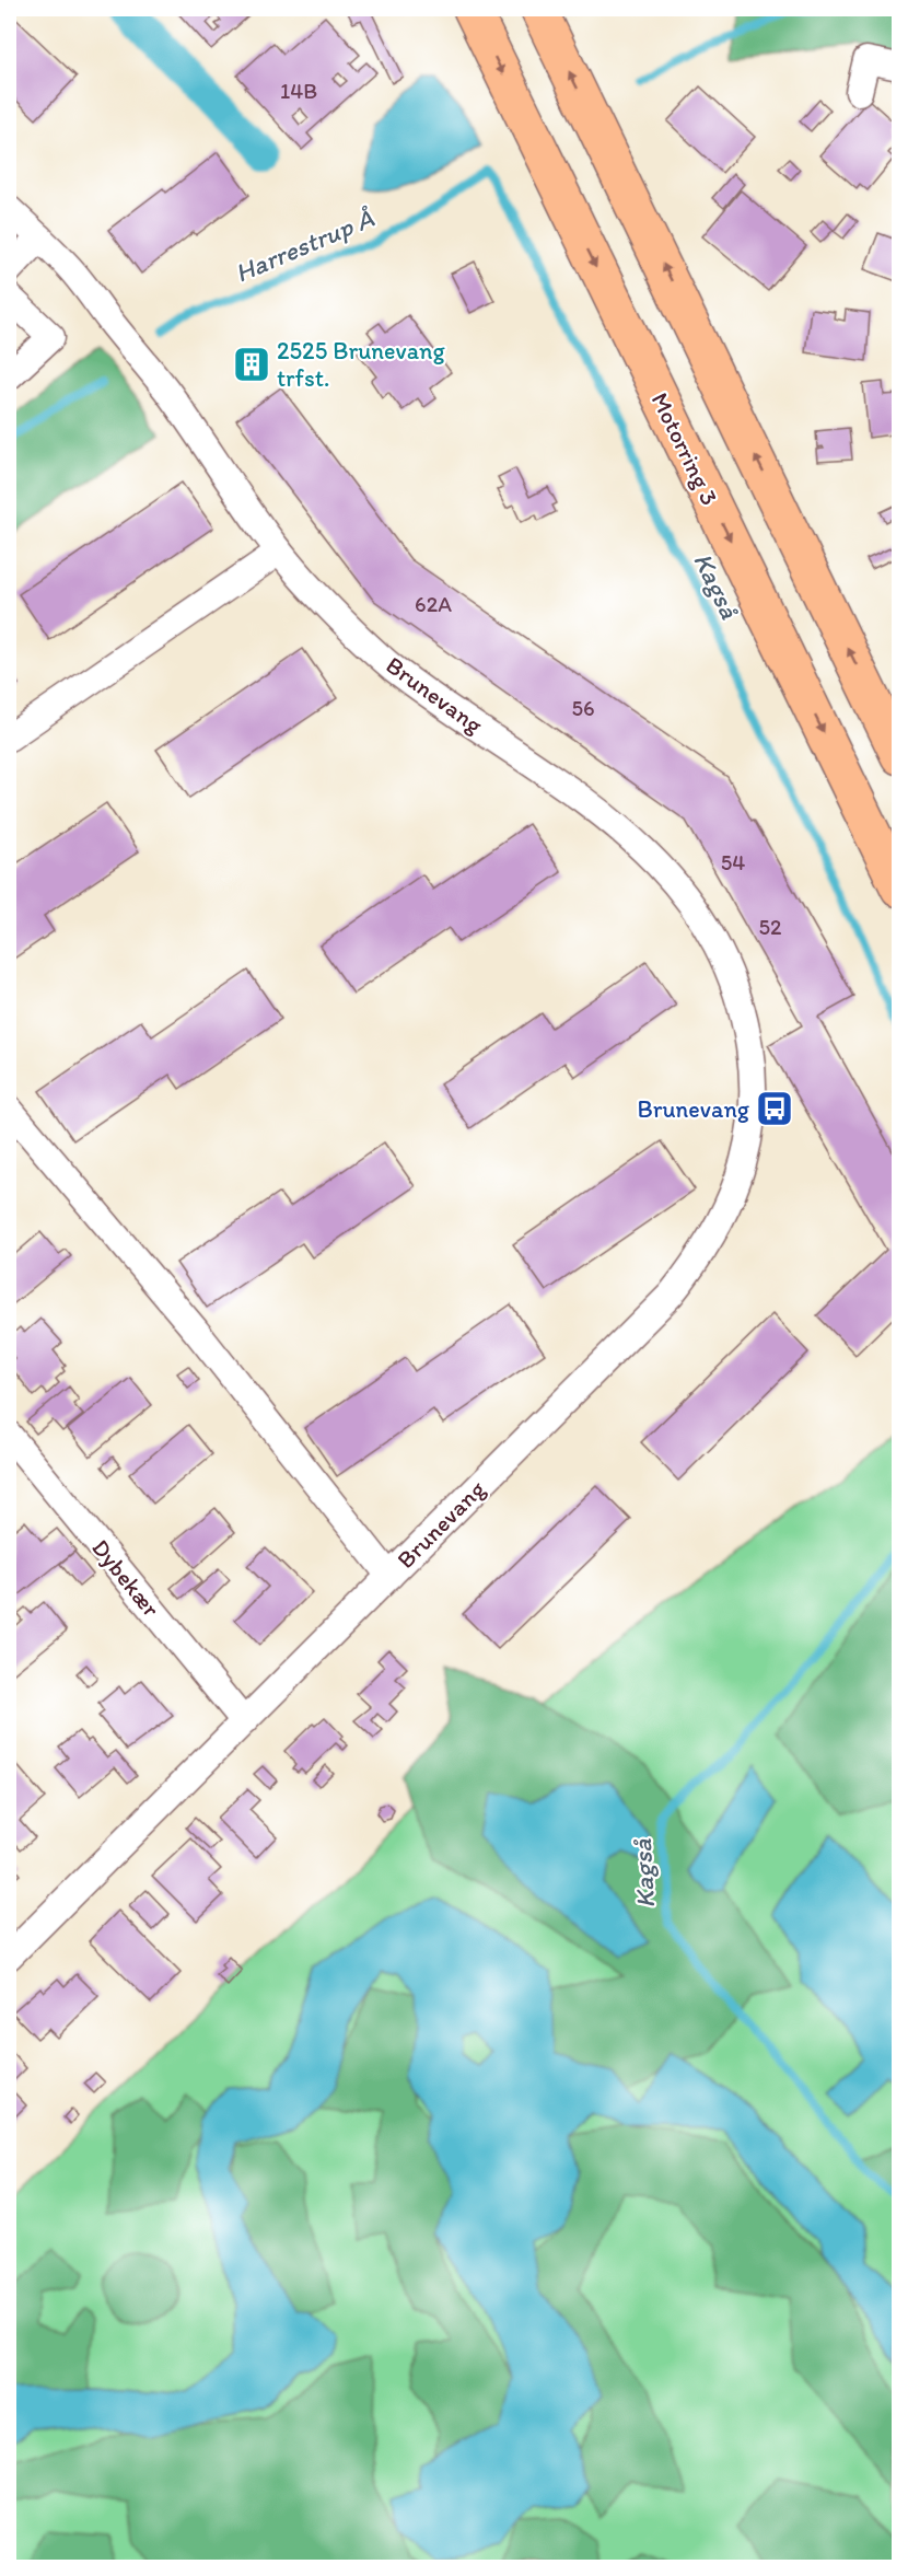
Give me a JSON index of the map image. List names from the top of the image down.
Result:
{
  "streets": {
    "highway": ["Motorring 3"],
    "street": ["Brunevang", "Dybekær"]
  },
  "crossings": [
    ["Brunevang", "Dybekær"]
  ],
  "water": ["Harrestrup Å", "Kagså"],
  "places": {
    "building": ["2525 Brunevang trfst."],
    "bus stop": ["Brunevang"]
  },
  "house_numbers": [
    "14B",
    "62A",
    "56",
    "54",
    "52"
  ]
}
